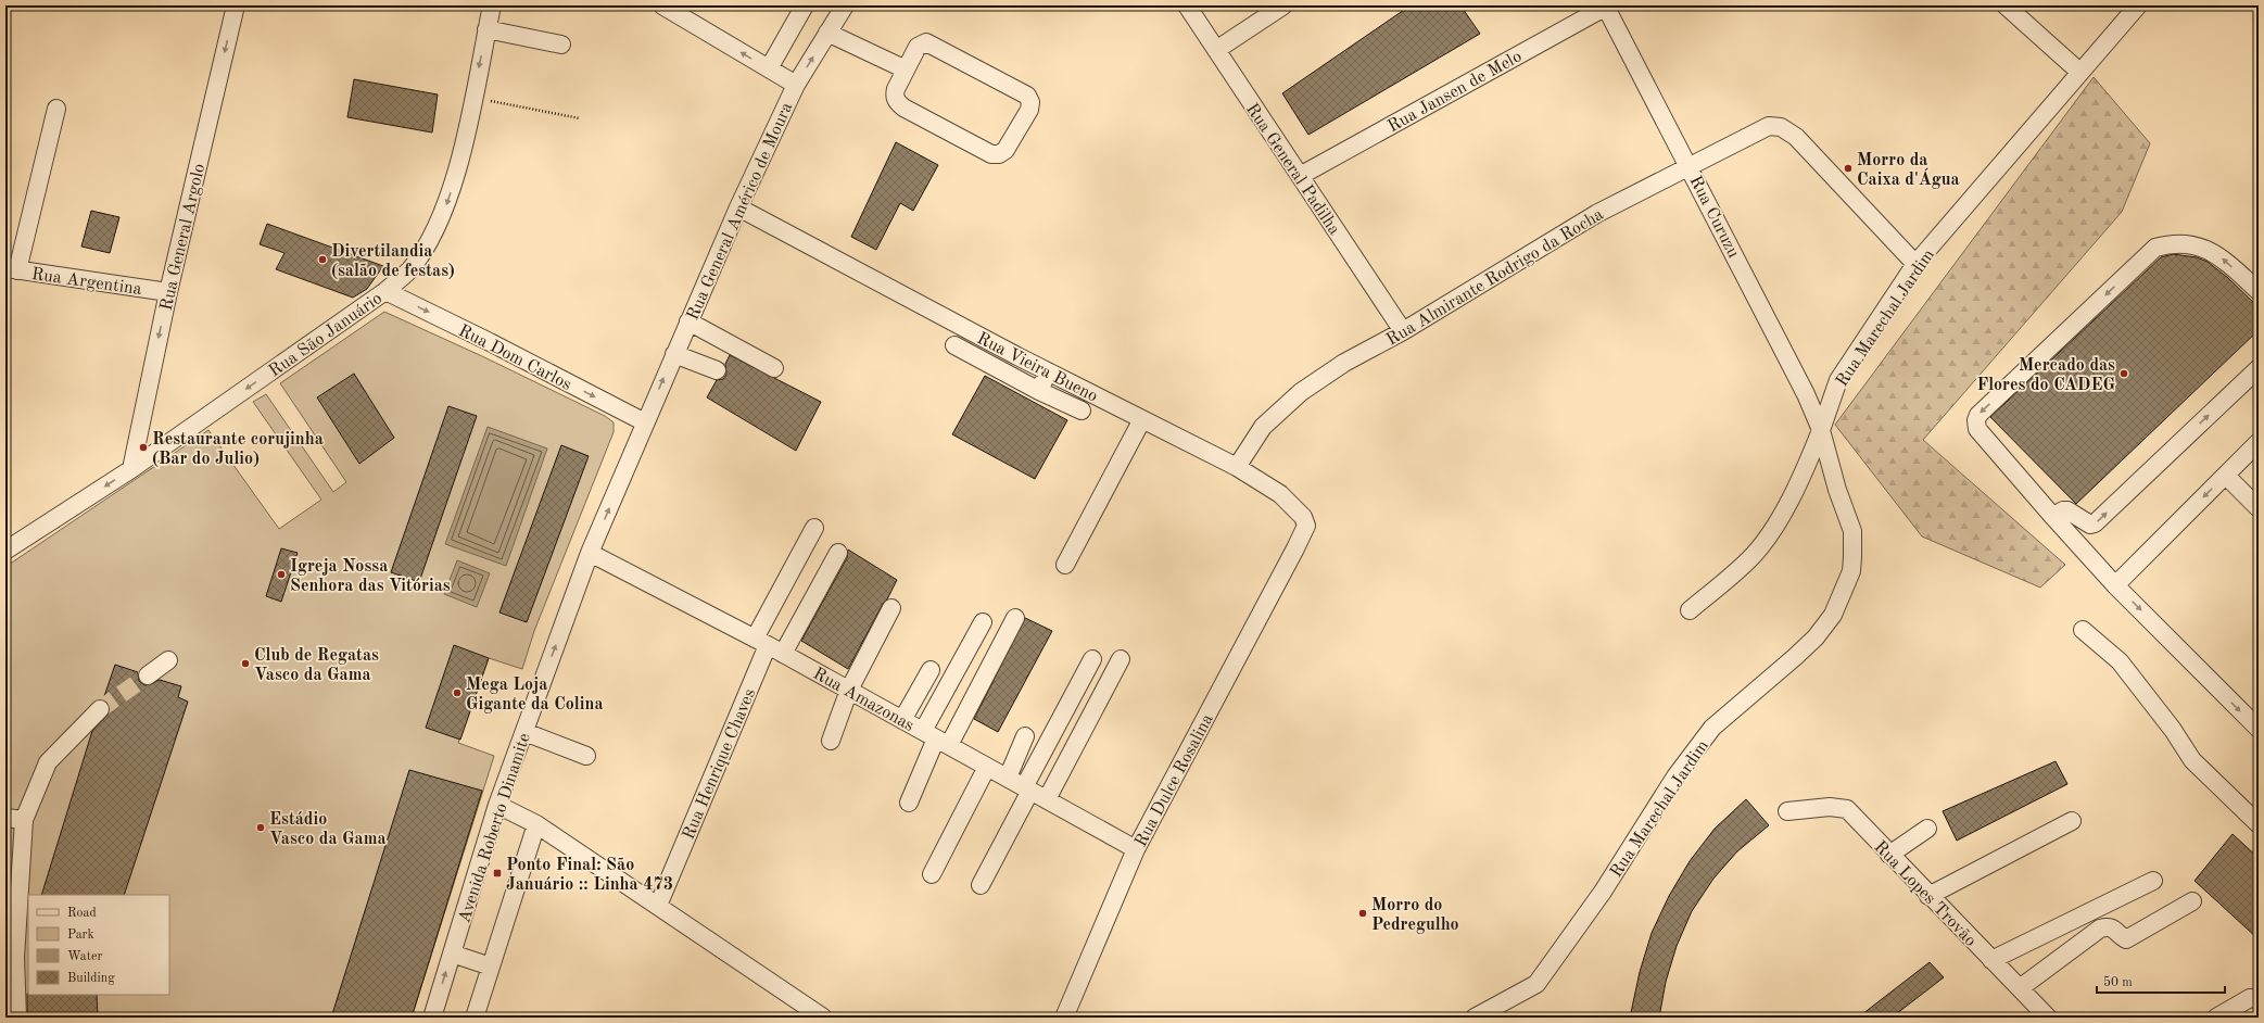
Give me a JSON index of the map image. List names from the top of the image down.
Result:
{
  "streets": {
    "street": [
      "Rua Jansen de Melo",
      "Rua General Padilha",
      "Rua General Américo de Moura",
      "Rua Curuzu",
      "Rua General Argolo",
      "Rua Almirante Rodrigo da Rocha",
      "Rua Argentina",
      "Rua Marechal Jardim",
      "Rua São Januário",
      "Rua Dom Carlos",
      "Rua Vieira Bueno",
      "Rua Amazonas",
      "Rua Henrique Chaves",
      "Rua Dulce Rosalina",
      "Avenida Roberto Dinamite",
      "Rua Lopes Trovão"
    ]
  },
  "crossings": [
    ["Rua Jansen de Melo", "Rua General Padilha"],
    ["Rua Jansen de Melo", "Rua Curuzu"],
    ["Rua General Padilha", "Rua Almirante Rodrigo da Rocha"],
    ["Rua General Américo de Moura", "Rua Dom Carlos"],
    ["Rua General Américo de Moura", "Rua Vieira Bueno"],
    ["Rua General Américo de Moura", "Avenida Roberto Dinamite"],
    ["Rua Curuzu", "Rua Almirante Rodrigo da Rocha"],
    ["Rua Curuzu", "Rua Marechal Jardim"],
    ["Rua General Argolo", "Rua Argentina"],
    ["Rua General Argolo", "Rua São Januário"],
    ["Rua Almirante Rodrigo da Rocha", "Rua Marechal Jardim"],
    ["Rua Almirante Rodrigo da Rocha", "Rua Vieira Bueno"],
    ["Rua São Januário", "Rua Dom Carlos"],
    ["Rua Dom Carlos", "Avenida Roberto Dinamite"],
    ["Rua Vieira Bueno", "Rua Dulce Rosalina"],
    ["Rua Amazonas", "Rua Henrique Chaves"],
    ["Rua Amazonas", "Rua Dulce Rosalina"],
    ["Rua Amazonas", "Avenida Roberto Dinamite"]
  ],
  "one_way": [
    "Rua General Argolo",
    "Rua São Januário",
    "Rua Dom Carlos",
    "Avenida Roberto Dinamite"
  ],
  "places": {
    "other": [
      "Morro da Caixa d'Água",
      "Divertilandia (salão de festas)",
      "Mercado das Flores do CADEG",
      "Restaurante corujinha (Bar do Julio)",
      "Igreja Nossa Senhora das Vitórias",
      "Club de Regatas Vasco da Gama",
      "Mega Loja Gigante da Colina",
      "Estádio Vasco da Gama",
      "Morro do Pedregulho"
    ],
    "transit": ["Ponto Final: São Januário :: Linha 473"]
  },
  "legend": [
    "Road",
    "Park",
    "Water",
    "Building"
  ],
  "scale_bar": "50 m"
}
